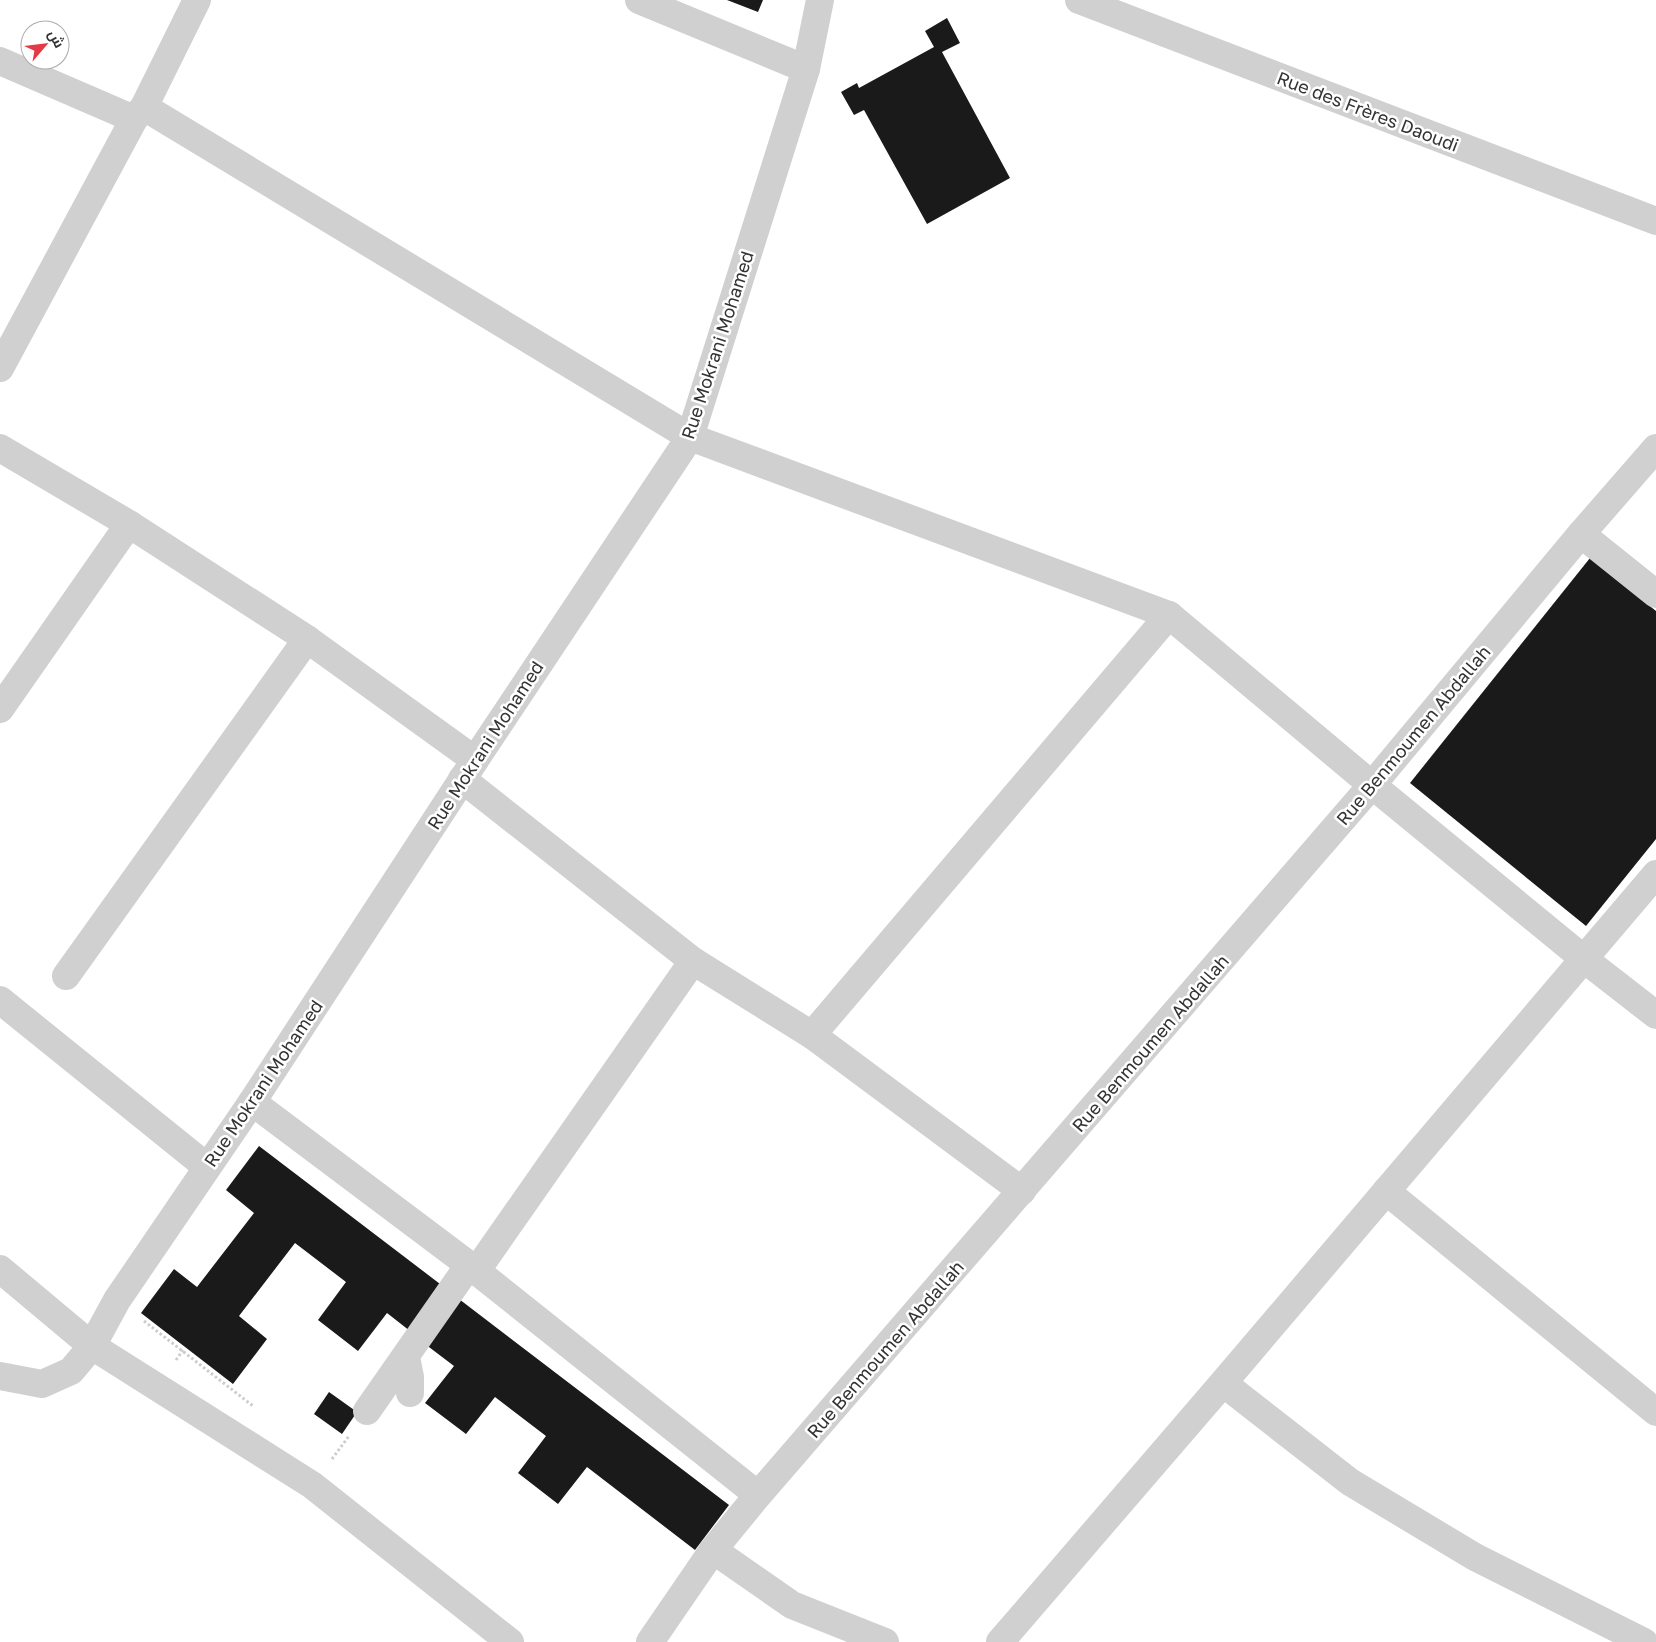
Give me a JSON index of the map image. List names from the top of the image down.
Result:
{
  "streets": {
    "street": ["Rue des Frères Daoudi", "Rue Mokrani Mohamed", "Rue Benmoumen Abdallah"]
  },
  "north": "top right"
}
